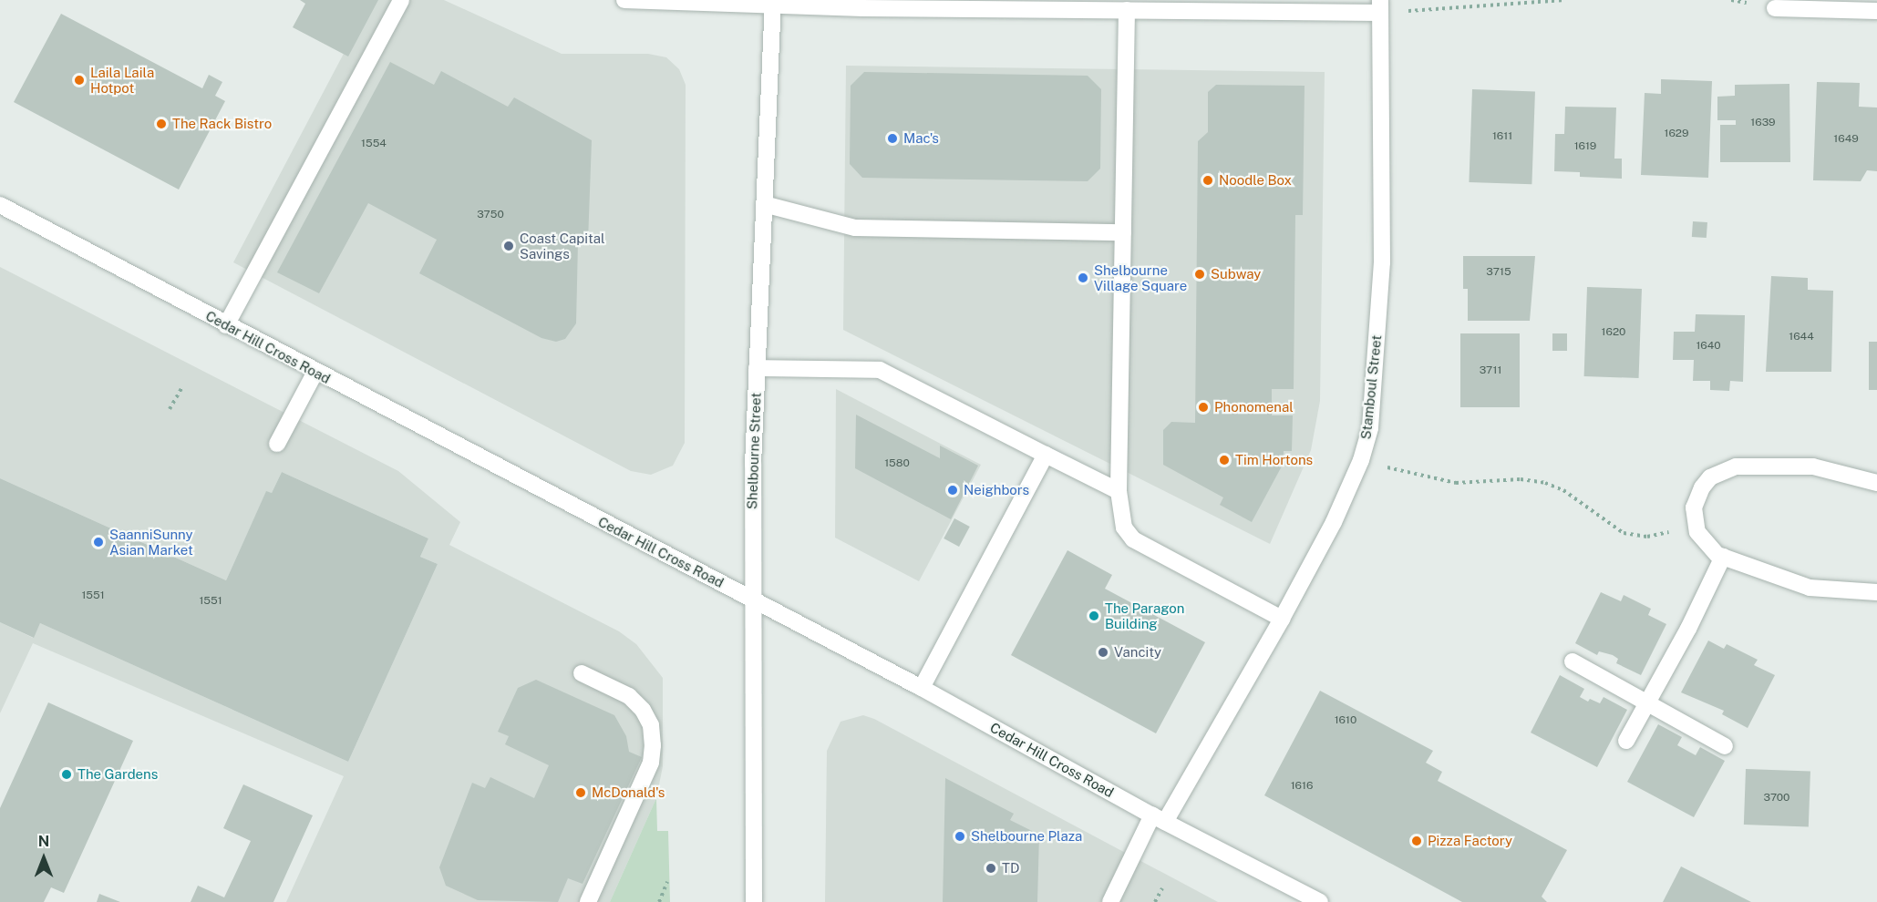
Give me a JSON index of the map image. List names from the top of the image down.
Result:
{
  "streets": {
    "main road": ["Cedar Hill Cross Road", "Stamboul Street", "Shelbourne Street"]
  },
  "crossings": [
    ["Cedar Hill Cross Road", "Stamboul Street"],
    ["Cedar Hill Cross Road", "Shelbourne Street"]
  ],
  "places": [
    "Laila Laila Hotpot",
    "The Rack Bistro",
    "Mac's",
    "Noodle Box",
    "Coast Capital Savings",
    "Subway",
    "Shelbourne Village Square",
    "Phonomenal",
    "Tim Hortons",
    "Neighbors",
    "SaanniSunny Asian Market",
    "The Paragon Building",
    "Vancity",
    "The Gardens",
    "McDonald's",
    "Shelbourne Plaza",
    "Pizza Factory",
    "TD"
  ],
  "house_numbers": [
    "1639",
    "1629",
    "1611",
    "1649",
    "1554",
    "1619",
    "3750",
    "3715",
    "1620",
    "1644",
    "1640",
    "3711",
    "1580",
    "1551",
    "1551",
    "1610",
    "1616",
    "3700"
  ],
  "north": "top"
}
